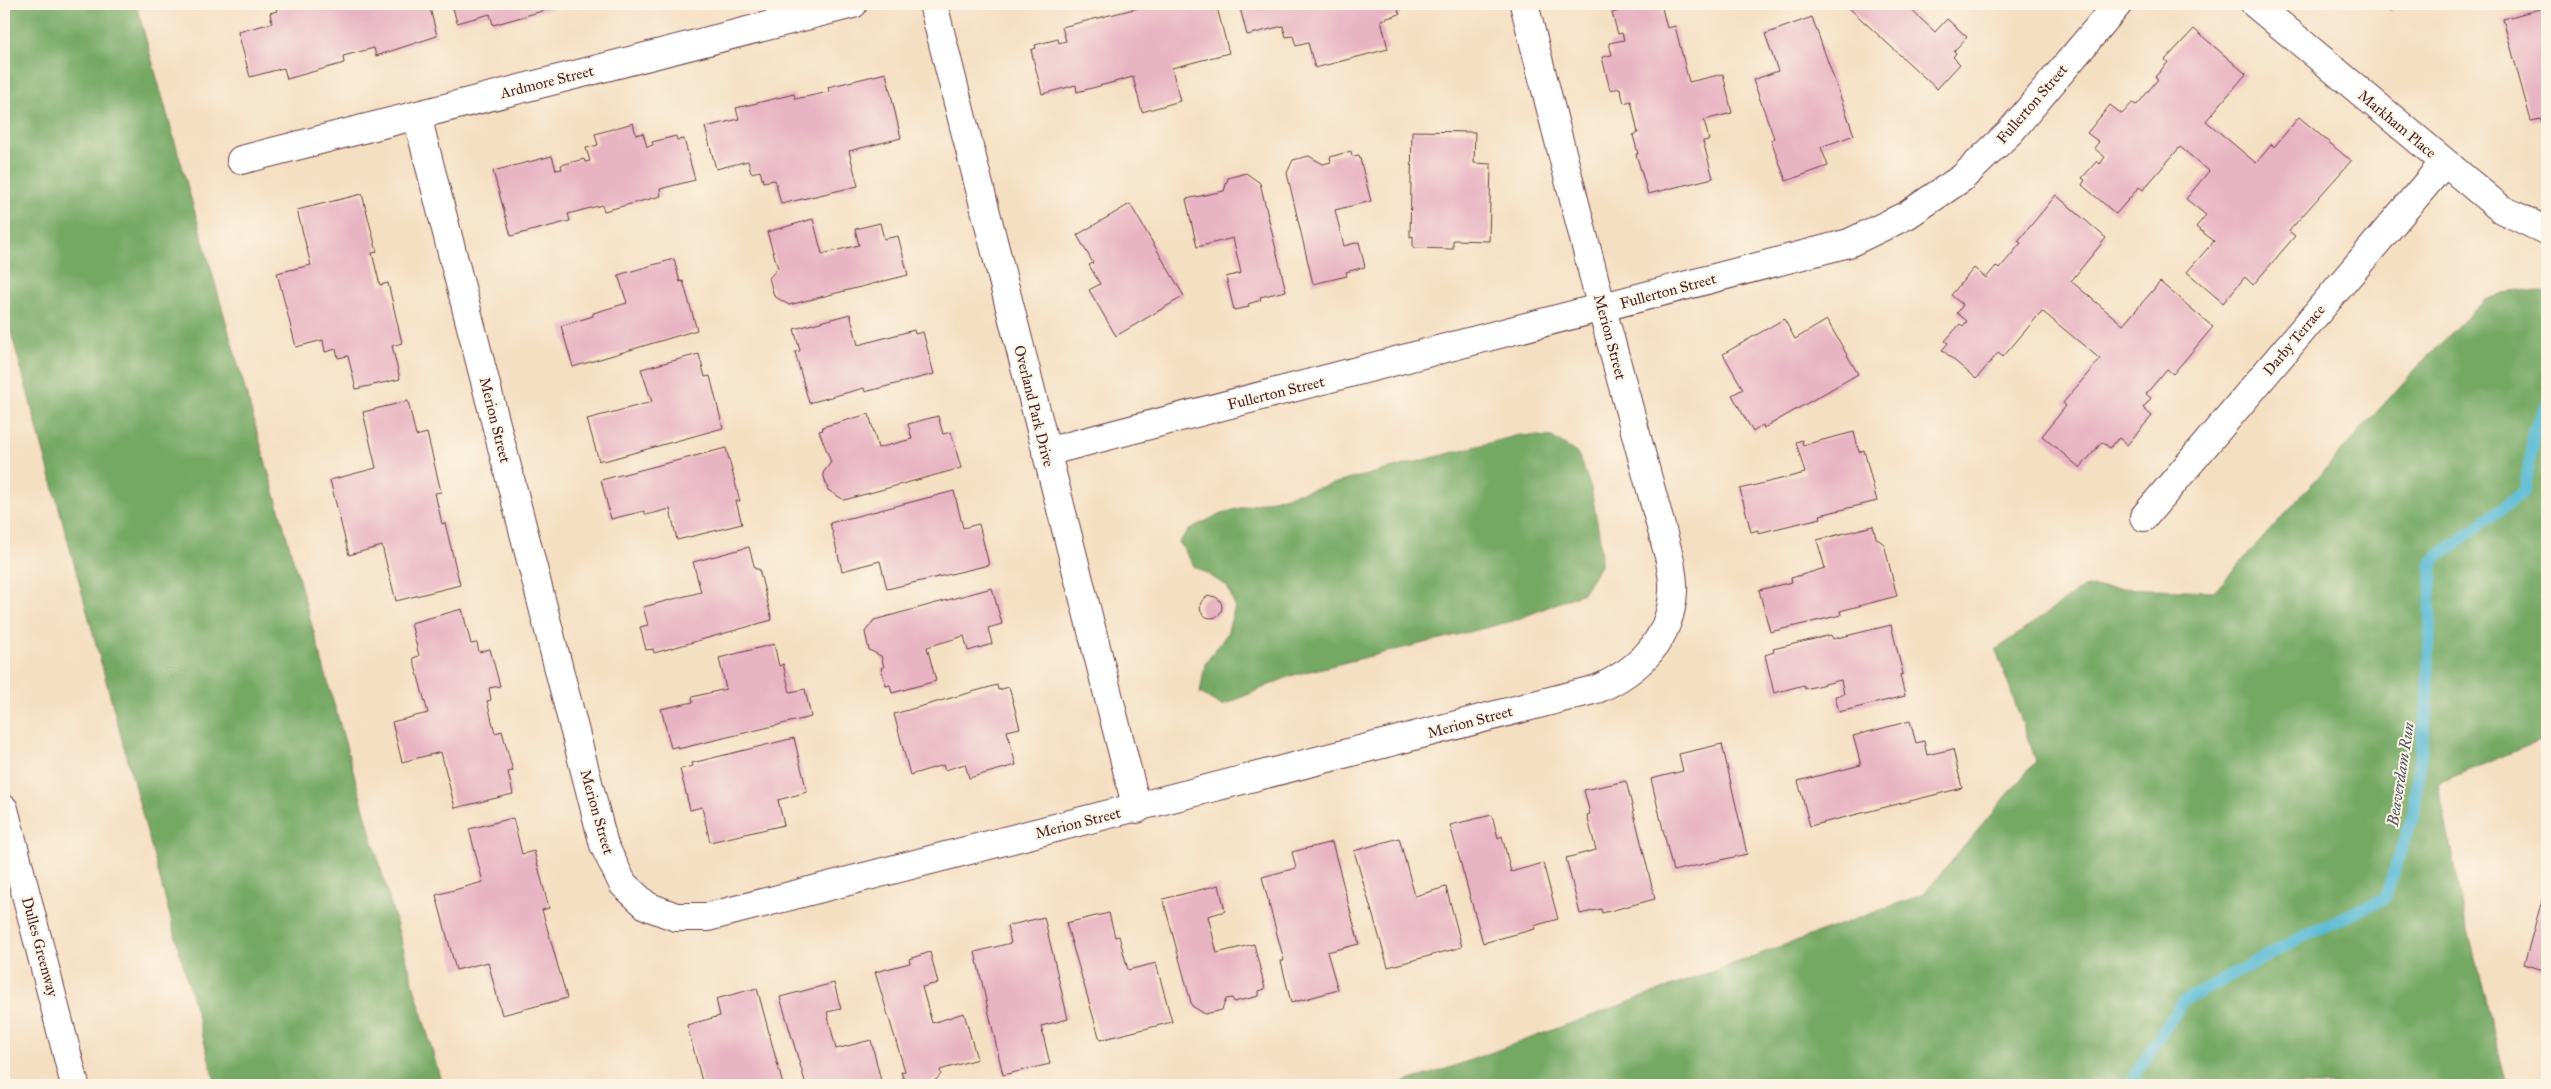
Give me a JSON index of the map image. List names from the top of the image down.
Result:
{
  "streets": {
    "main road": [
      "Ardmore Street",
      "Fullerton Street",
      "Markham Place",
      "Merion Street",
      "Darby Terrace",
      "Overland Park Drive",
      "Dulles Greenway"
    ]
  },
  "crossings": [
    ["Ardmore Street", "Merion Street"],
    ["Fullerton Street", "Merion Street"],
    ["Fullerton Street", "Overland Park Drive"],
    ["Markham Place", "Darby Terrace"],
    ["Merion Street", "Overland Park Drive"]
  ],
  "water": ["Beaverdam Run"]
}
